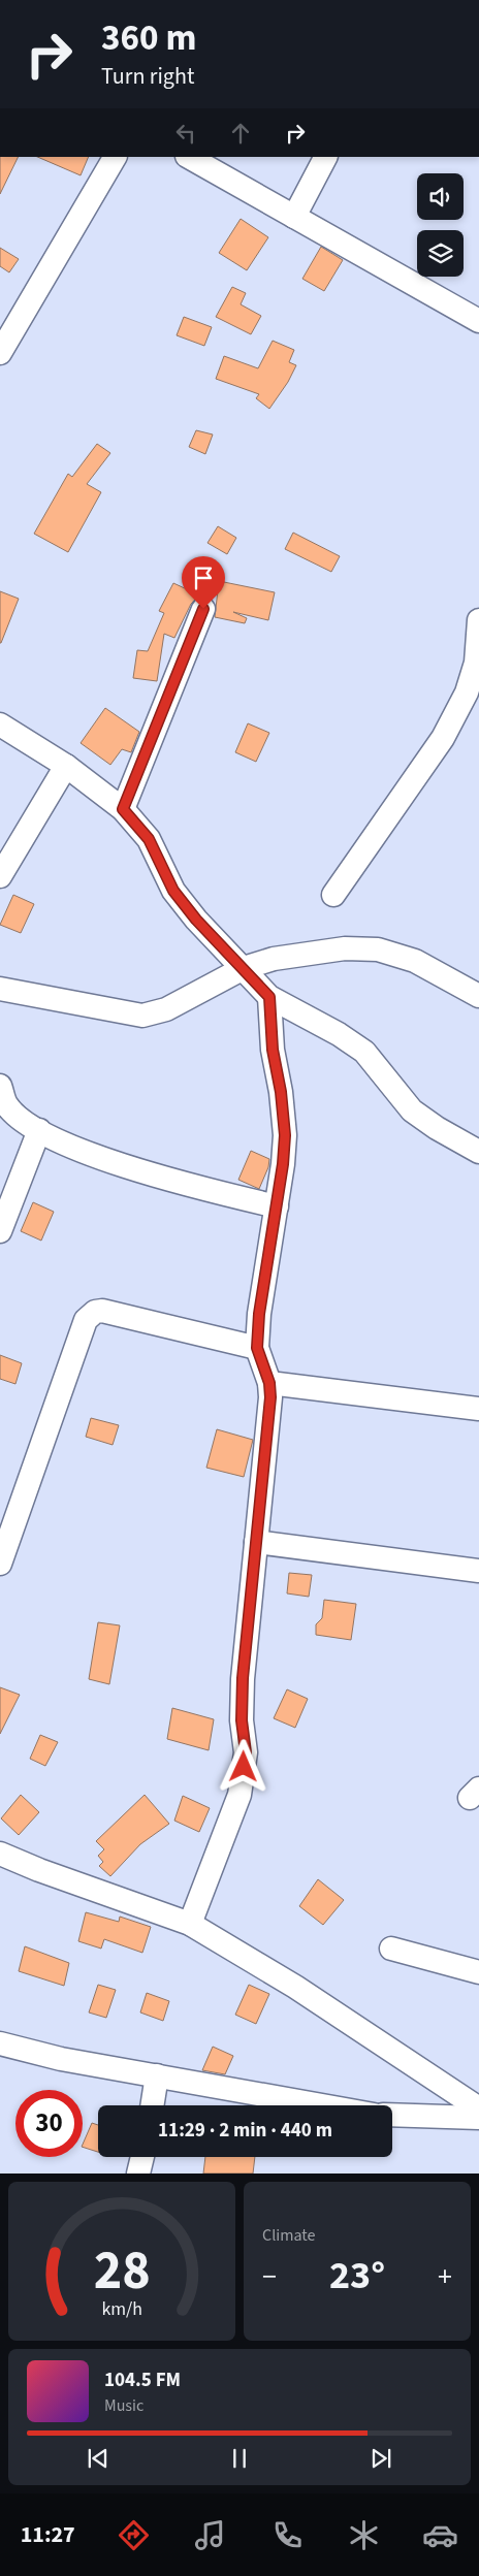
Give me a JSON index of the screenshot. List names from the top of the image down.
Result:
{
  "page": {
    "turn": ["360 m", "Turn right"],
    "limit": "30",
    "trip": "11:29 · 2 min · 440 m",
    "tile": "Climate",
    "heat": ["−", "23°", "+"],
    "song": ["104.5 FM", "Music"],
    "tabs": "11:27",
    "gauge": ["28", "km/h"]
  }
}
